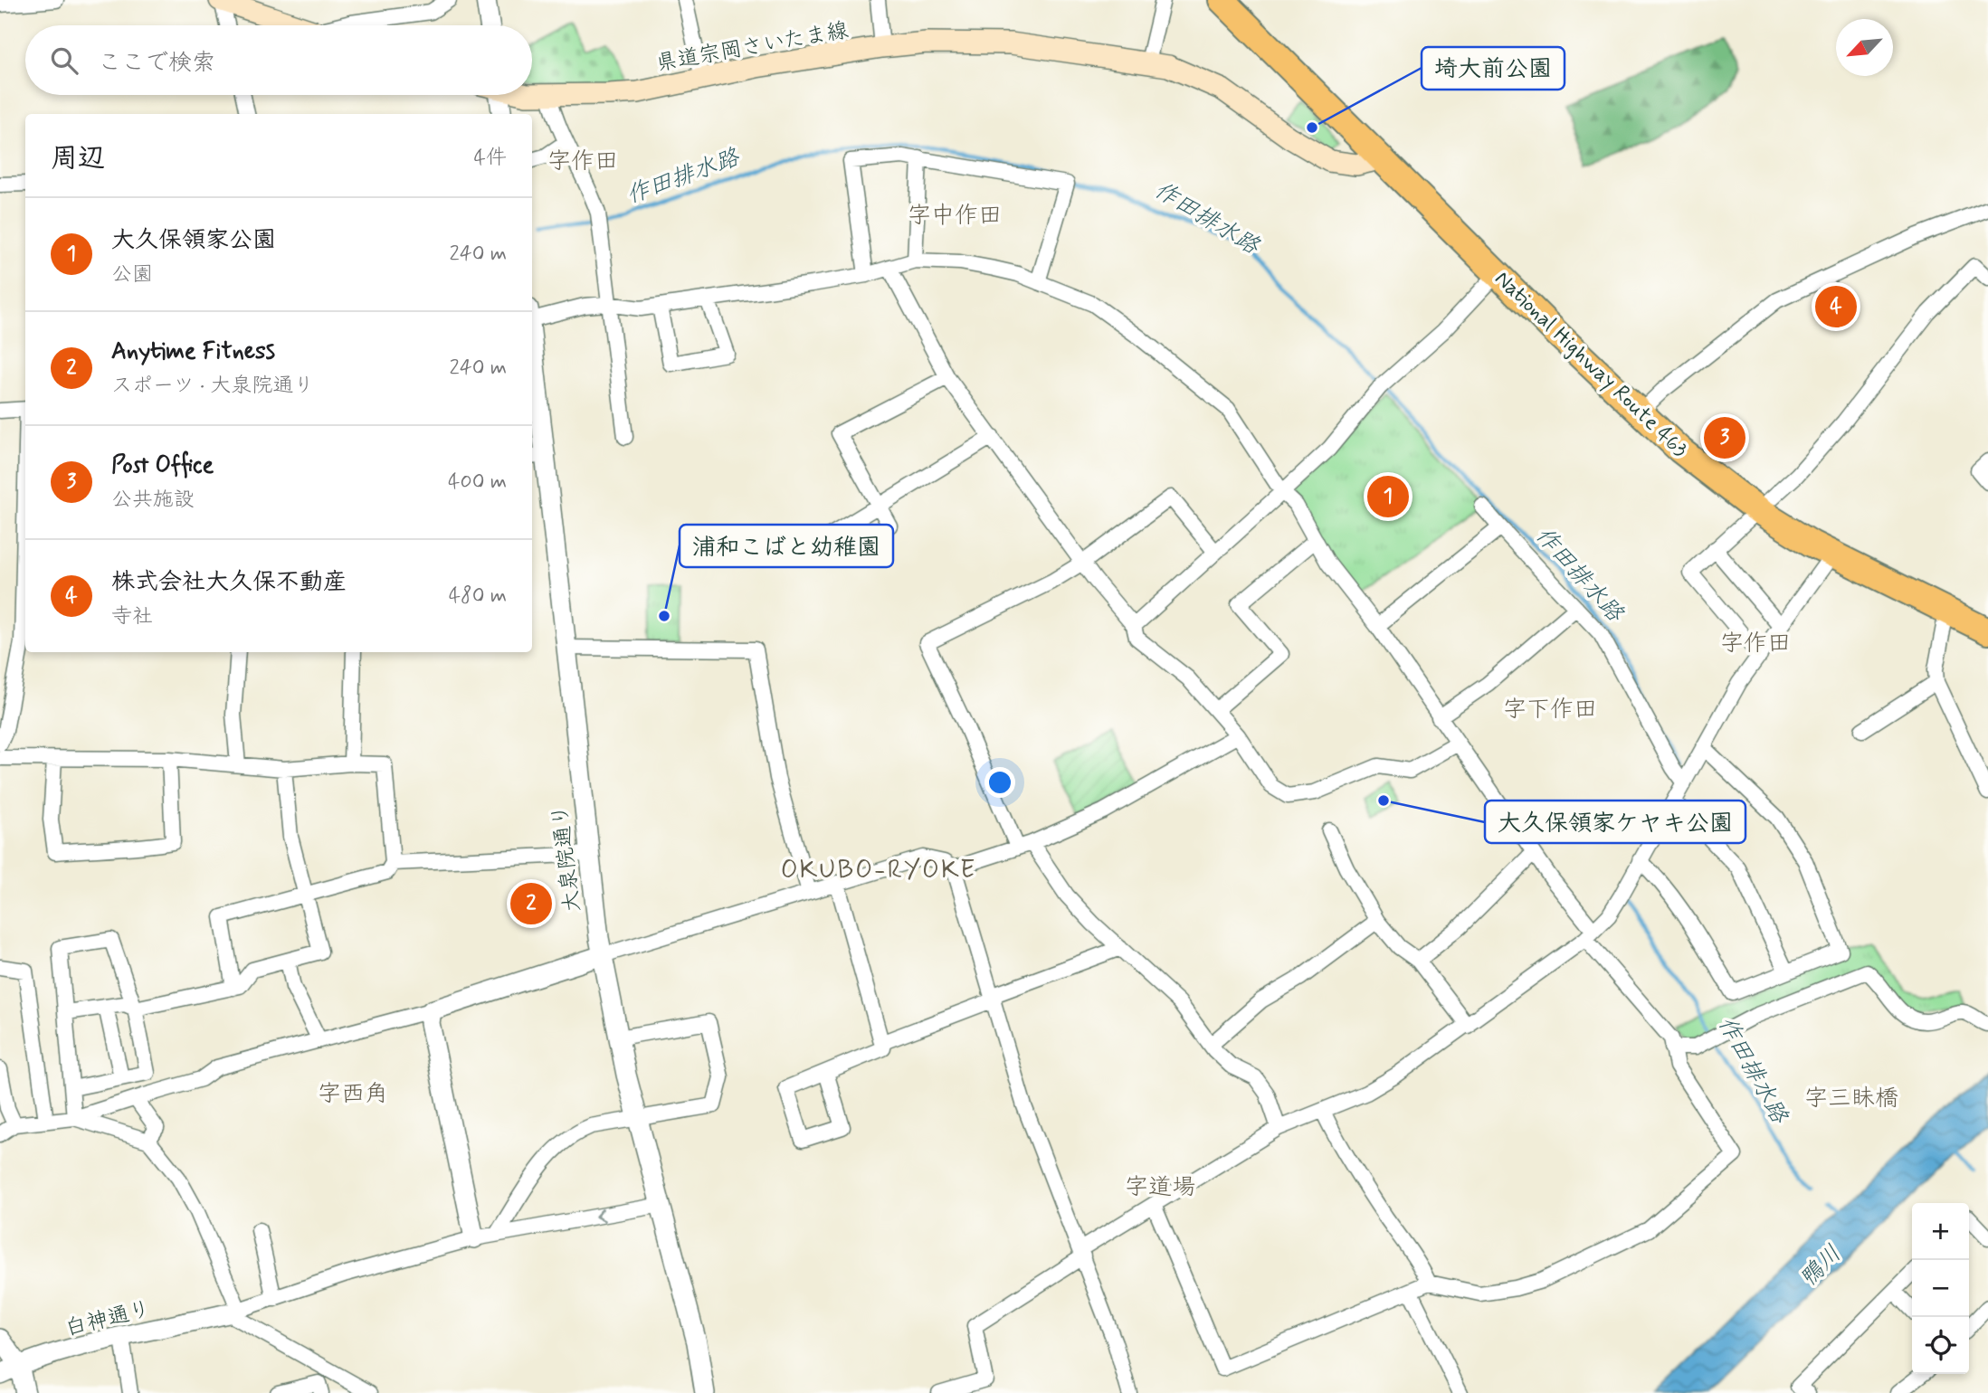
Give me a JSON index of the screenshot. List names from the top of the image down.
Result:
{
  "streets": {
    "highway": ["National Highway Route 463"],
    "main road": ["県道宗岡さいたま線"],
    "street": ["大泉院通り", "白神通り"]
  },
  "crossings": [
    ["県道宗岡さいたま線", "National Highway Route 463"]
  ],
  "districts": [
    "字作田",
    "字中作田",
    "字作田",
    "字下作田",
    "OKUBO-RYOKE",
    "字西角",
    "字三眛橋",
    "字道場"
  ],
  "water": ["作田排水路", "鴨川"],
  "places": ["埼大前公園", "浦和こばと幼稚園", "大久保領家ケヤキ公園"],
  "north": "bottom left",
  "page": {
    "search": "ここで検索",
    "heading": ["周辺", "4件"],
    "list": [
      {
        "mark": "1",
        "name": "大久保領家公園",
        "note": "公園",
        "value": "240 m"
      },
      {
        "mark": "2",
        "name": "Anytime Fitness",
        "note": "スポーツ · 大泉院通り",
        "value": "240 m"
      },
      {
        "mark": "3",
        "name": "Post Office",
        "note": "公共施設",
        "value": "400 m"
      },
      {
        "mark": "4",
        "name": "株式会社大久保不動産",
        "note": "寺社",
        "value": "480 m"
      }
    ],
    "pins": [
      "4",
      "3",
      "1",
      "2"
    ],
    "map_buttons": ["+", "−"]
  }
}
